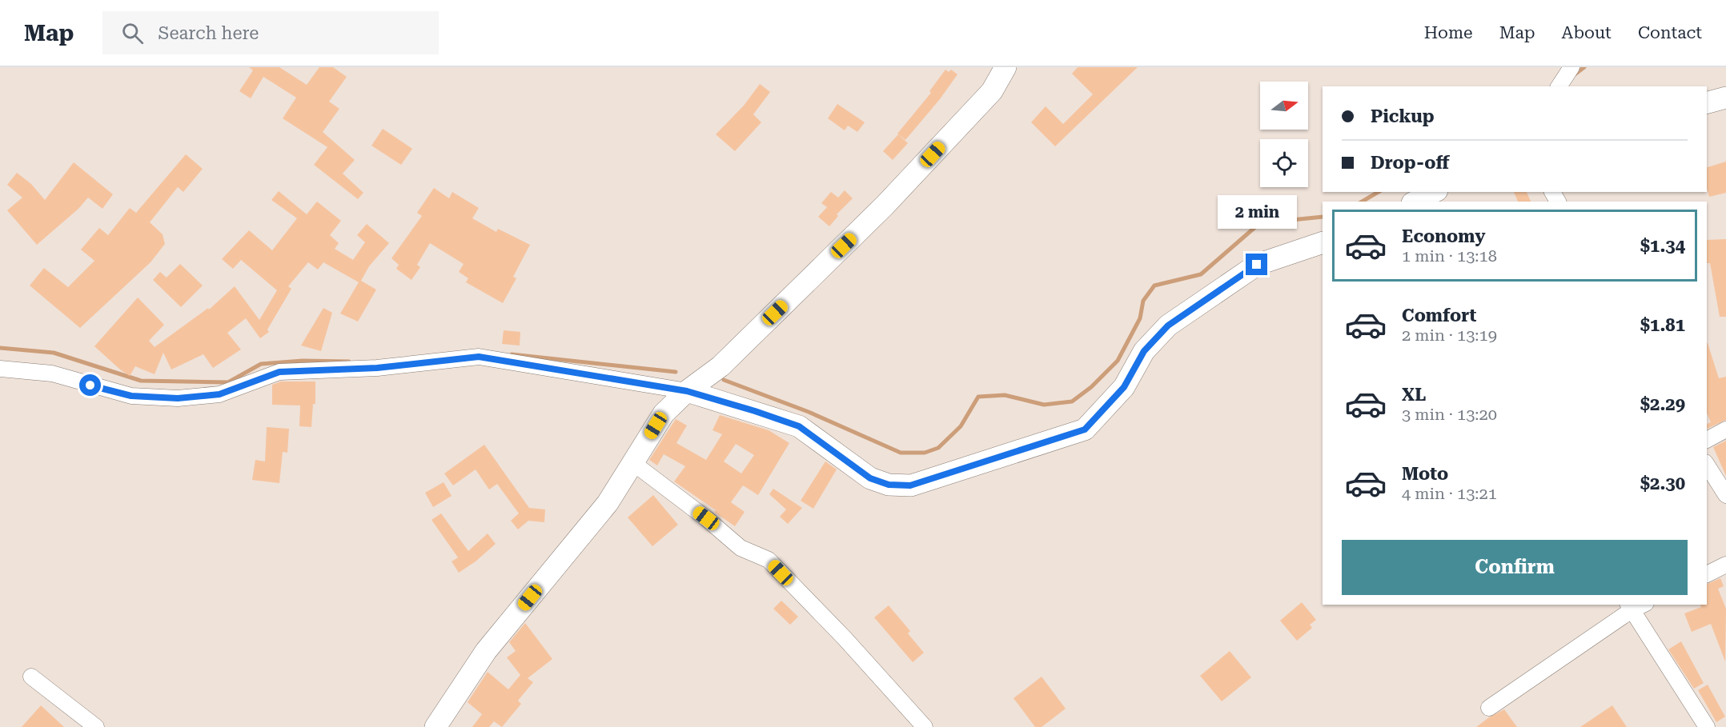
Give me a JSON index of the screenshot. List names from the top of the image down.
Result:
{
  "north": "right",
  "page": {
    "header": "Map",
    "search": "Search here",
    "nav": [
      "Home",
      "Map",
      "About",
      "Contact"
    ],
    "banner": ["Pickup", "Drop-off"],
    "bubble": "2 min",
    "list": [
      {
        "name": "Economy",
        "note": "1 min · 13:18",
        "value": "$1.34"
      },
      {
        "name": "Comfort",
        "note": "2 min · 13:19",
        "value": "$1.81"
      },
      {
        "name": "XL",
        "note": "3 min · 13:20",
        "value": "$2.29"
      },
      {
        "name": "Moto",
        "note": "4 min · 13:21",
        "value": "$2.30"
      }
    ],
    "buttons": "Confirm"
  }
}
